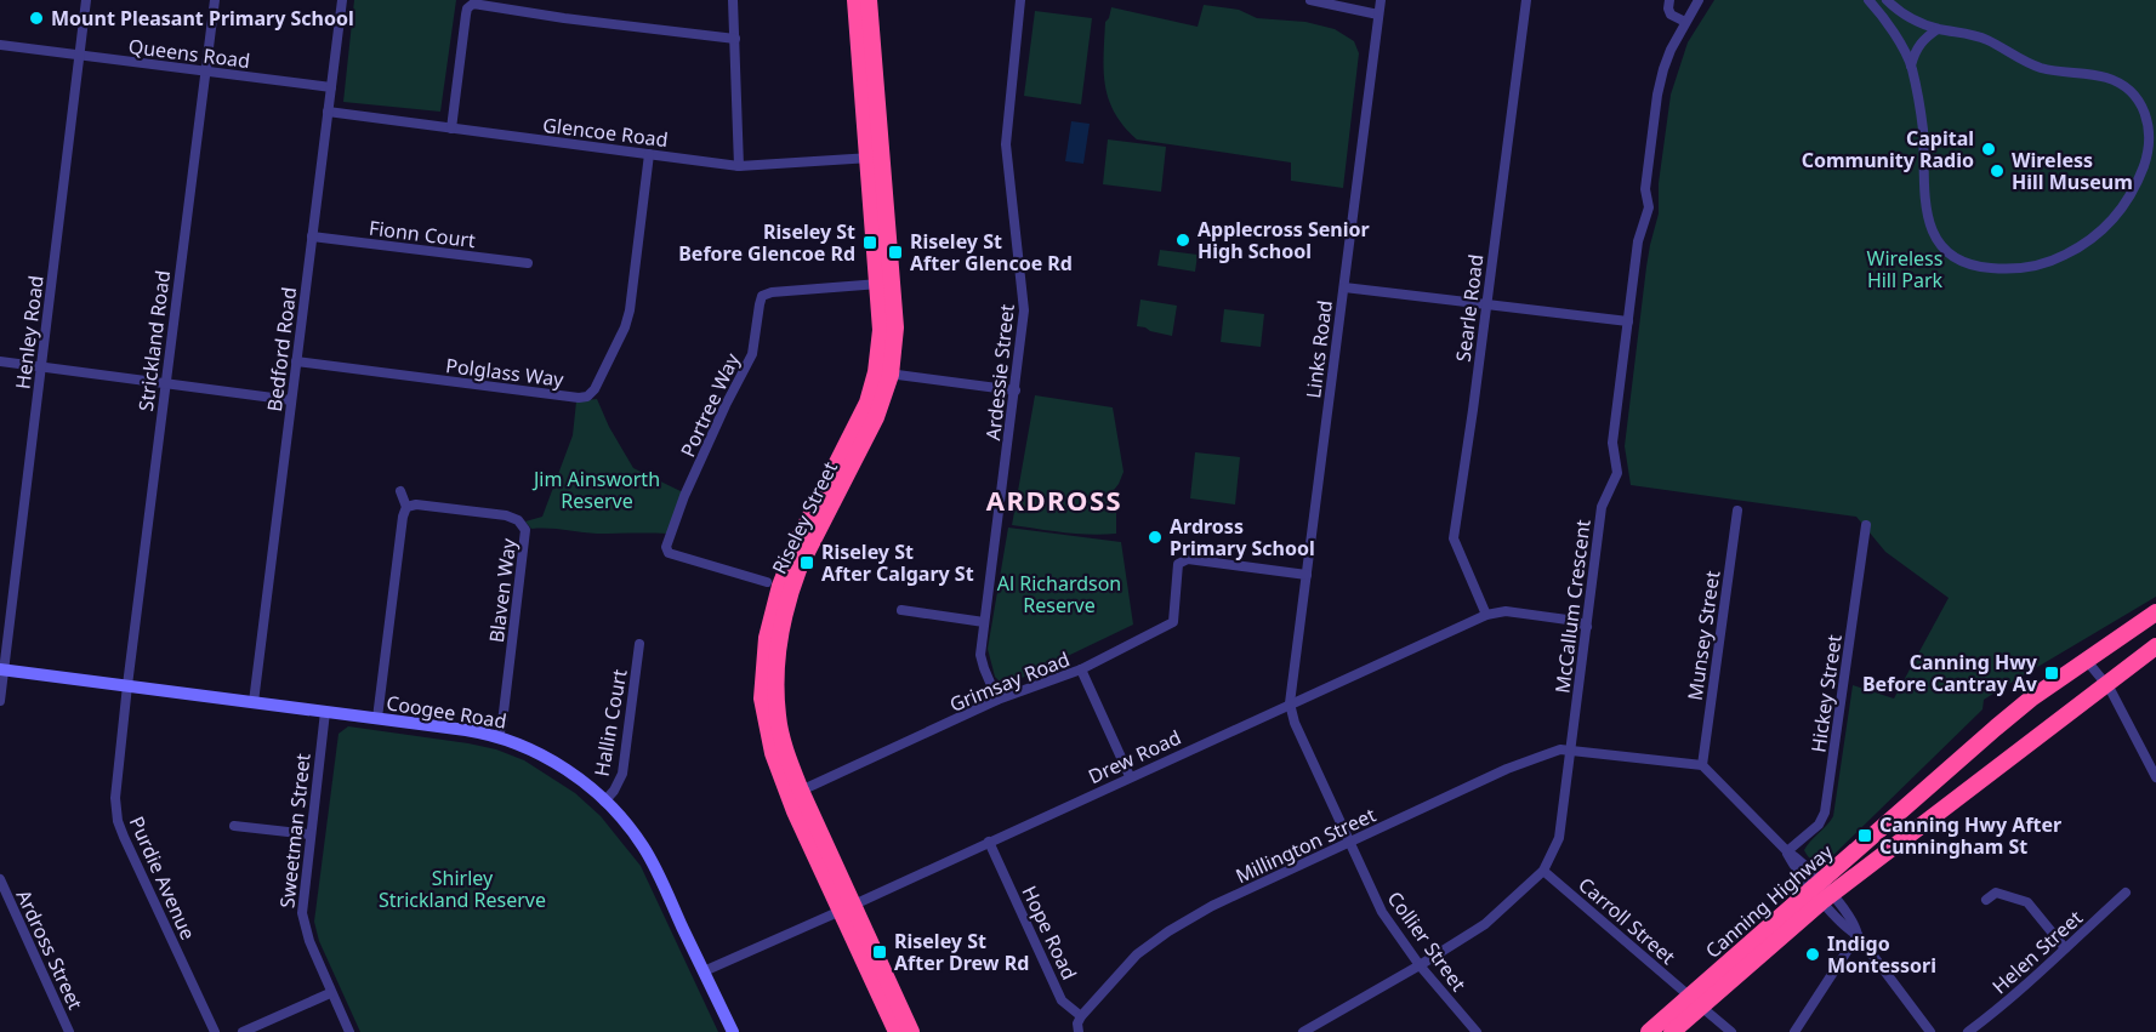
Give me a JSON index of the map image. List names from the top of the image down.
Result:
{
  "streets": {
    "highway": ["Riseley Street", "Canning Highway"],
    "street": [
      "Queens Road",
      "Glencoe Road",
      "Fionn Court",
      "Searle Road",
      "Henley Road",
      "Strickland Road",
      "Bedford Road",
      "Links Road",
      "Polglass Way",
      "Ardessie Street",
      "Portree Way",
      "Blaven Way",
      "McCallum Crescent",
      "Munsey Street",
      "Grimsay Road",
      "Hickey Street",
      "Coogee Road",
      "Hallin Court",
      "Drew Road",
      "Sweetman Street",
      "Millington Street",
      "Purdie Avenue",
      "Carroll Street",
      "Hope Road",
      "Collier Street",
      "Ardross Street",
      "Helen Street"
    ]
  },
  "crossings": [
    ["Queens Road", "Henley Road"],
    ["Queens Road", "Strickland Road"],
    ["Queens Road", "Bedford Road"],
    ["Glencoe Road", "Bedford Road"],
    ["Glencoe Road", "Polglass Way"],
    ["Glencoe Road", "Riseley Street"],
    ["Fionn Court", "Bedford Road"],
    ["Searle Road", "Drew Road"],
    ["Henley Road", "Coogee Road"],
    ["Strickland Road", "Coogee Road"],
    ["Strickland Road", "Purdie Avenue"],
    ["Bedford Road", "Polglass Way"],
    ["Bedford Road", "Coogee Road"],
    ["Links Road", "Grimsay Road"],
    ["Links Road", "Drew Road"],
    ["Links Road", "Collier Street"],
    ["Ardessie Street", "Grimsay Road"],
    ["Portree Way", "Riseley Street"],
    ["Riseley Street", "Grimsay Road"],
    ["Riseley Street", "Drew Road"],
    ["Blaven Way", "Coogee Road"],
    ["McCallum Crescent", "Drew Road"],
    ["McCallum Crescent", "Millington Street"],
    ["McCallum Crescent", "Carroll Street"],
    ["McCallum Crescent", "Collier Street"],
    ["Munsey Street", "Millington Street"],
    ["Coogee Road", "Hallin Court"],
    ["Coogee Road", "Drew Road"],
    ["Coogee Road", "Sweetman Street"],
    ["Coogee Road", "Purdie Avenue"],
    ["Drew Road", "Hope Road"],
    ["Drew Road", "Collier Street"],
    ["Millington Street", "Hope Road"],
    ["Millington Street", "Collier Street"],
    ["Canning Highway", "Carroll Street"]
  ],
  "districts": ["ARDROSS"],
  "parks": [
    "Wireless Hill Park",
    "Jim Ainsworth Reserve",
    "Al Richardson Reserve",
    "Shirley Strickland Reserve"
  ],
  "places": {
    "other": [
      "Mount Pleasant Primary School",
      "Capital Community Radio",
      "Wireless Hill Museum",
      "Applecross Senior High School",
      "Ardross Primary School",
      "Indigo Montessori"
    ],
    "transit": [
      "Riseley St Before Glencoe Rd",
      "Riseley St After Glencoe Rd",
      "Riseley St After Calgary St",
      "Canning Hwy Before Cantray Av",
      "Canning Hwy After Cunningham St",
      "Riseley St After Drew Rd"
    ]
  }
}
